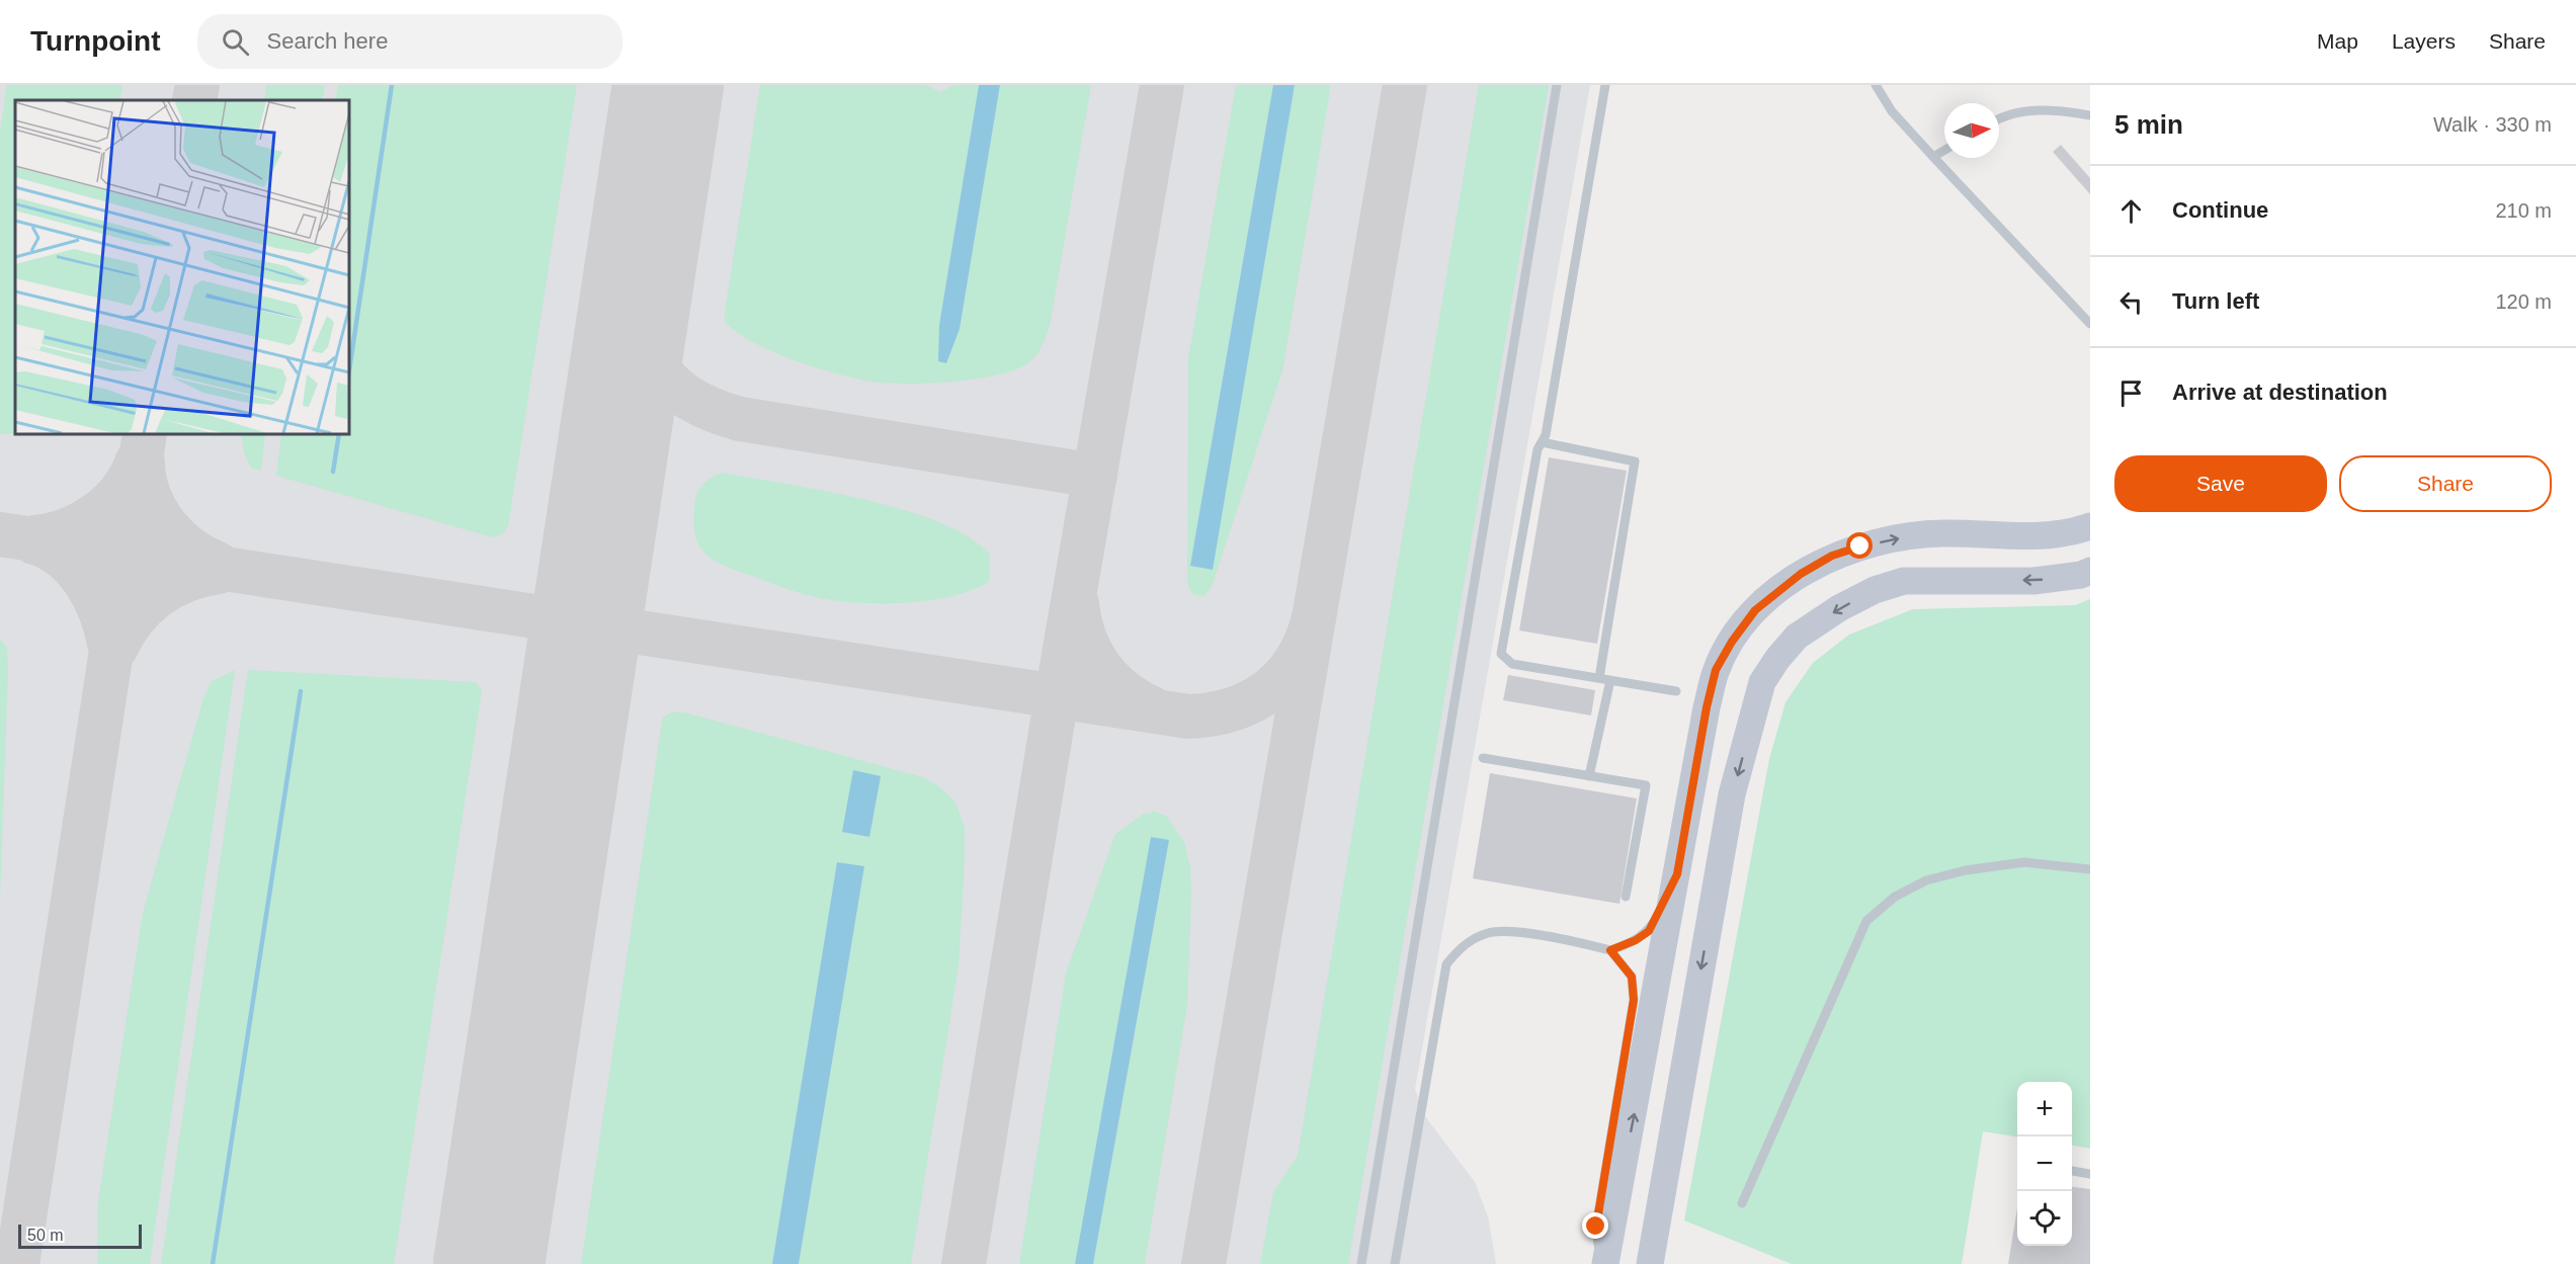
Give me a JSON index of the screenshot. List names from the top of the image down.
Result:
{
  "scale_bar": "50 m",
  "north": "right",
  "page": {
    "header": "Turnpoint",
    "search": "Search here",
    "nav": ["Map", "Layers", "Share"],
    "heading": ["5 min", "Walk · 330 m"],
    "list": [
      ["Continue", "210 m"],
      ["Turn left", "120 m"],
      "Arrive at destination"
    ],
    "buttons": ["Save", "Share"],
    "map_buttons": ["+", "−"],
    "scale": "50 m"
  }
}
